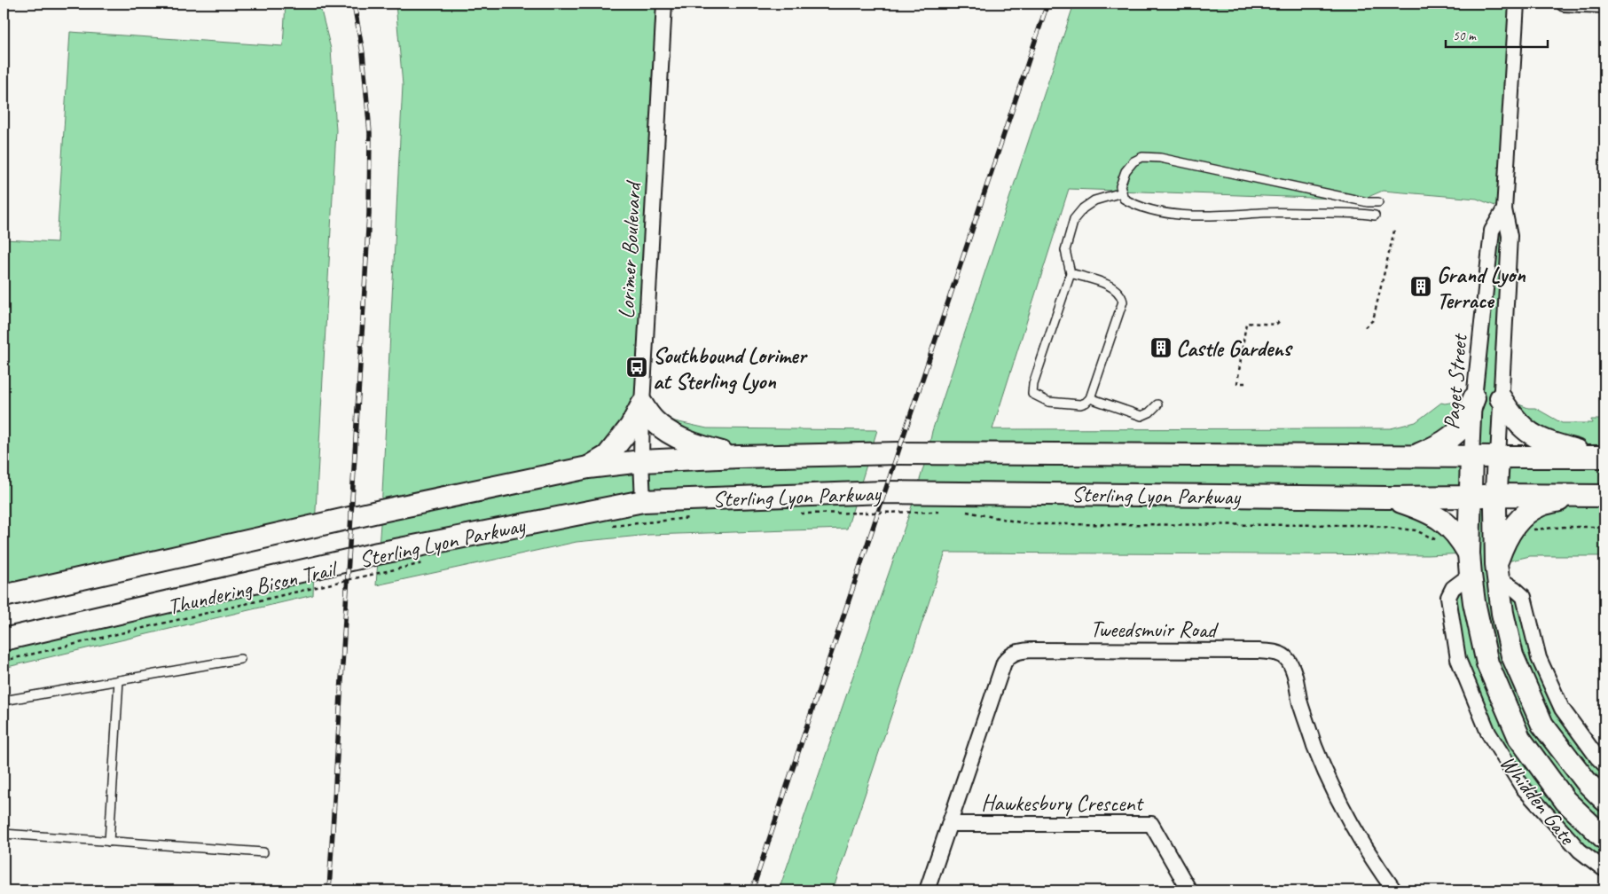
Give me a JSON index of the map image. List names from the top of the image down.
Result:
{
  "streets": {
    "main road": ["Sterling Lyon Parkway", "Whidden Gate"],
    "street": [
      "Lorimer Boulevard",
      "Paget Street",
      "Tweedsmuir Road",
      "Hawkesbury Crescent"
    ],
    "path": ["Thundering Bison Trail"]
  },
  "crossings": [
    ["Lorimer Boulevard", "Sterling Lyon Parkway"],
    ["Paget Street", "Sterling Lyon Parkway"],
    ["Paget Street", "Whidden Gate"],
    ["Sterling Lyon Parkway", "Whidden Gate"],
    ["Tweedsmuir Road", "Hawkesbury Crescent"]
  ],
  "places": {
    "building": ["Grand Lyon Terrace", "Castle Gardens"],
    "bus stop": ["Southbound Lorimer at Sterling Lyon"]
  },
  "scale_bar": "50 m"
}
